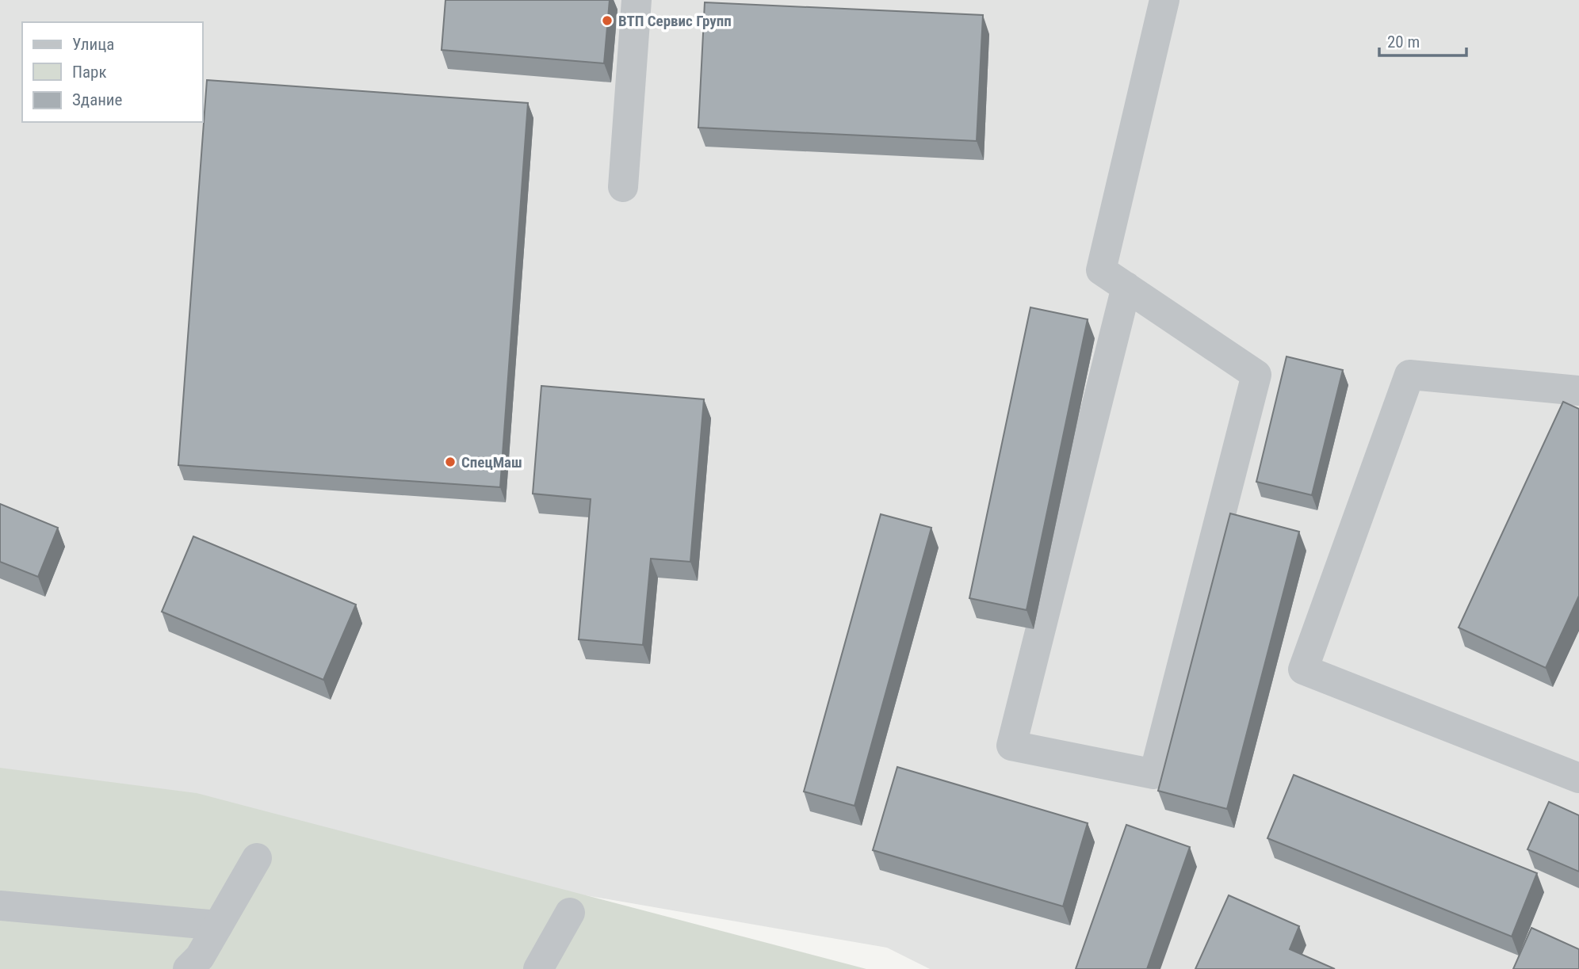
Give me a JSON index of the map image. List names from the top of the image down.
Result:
{
  "places": ["ВТП Сервис Групп", "СпецМаш"],
  "legend": ["Улица", "Парк", "Здание"],
  "scale_bar": "20 m"
}
